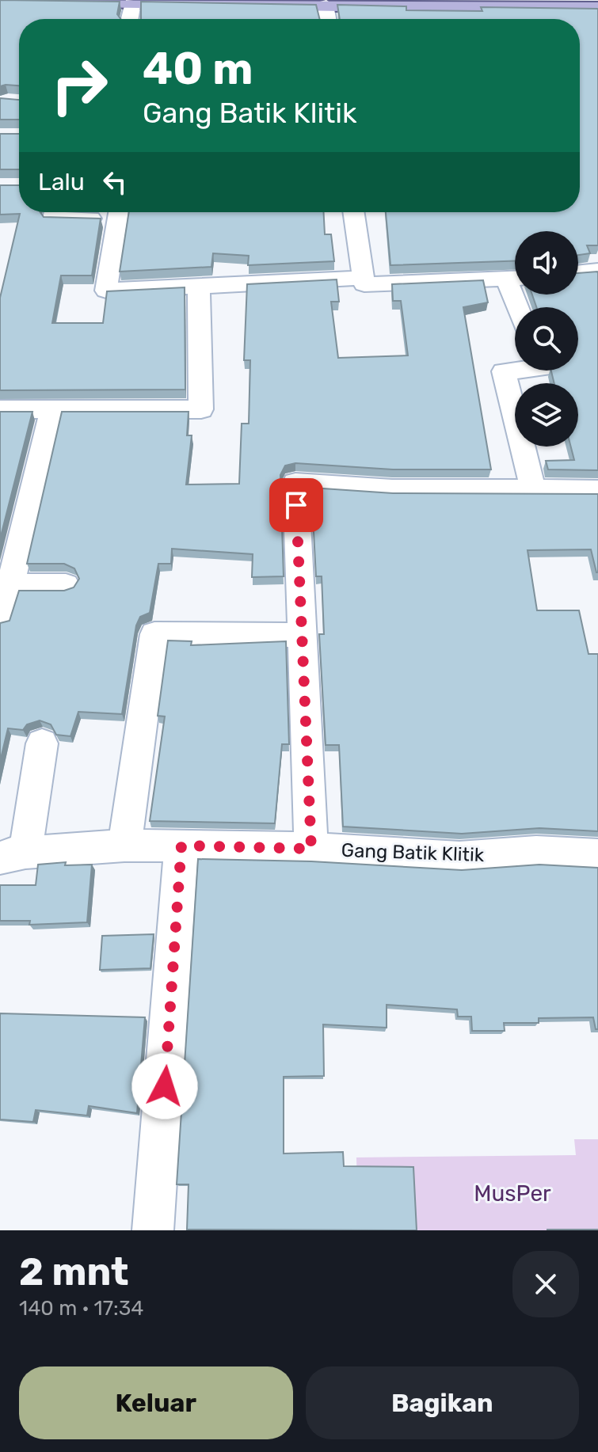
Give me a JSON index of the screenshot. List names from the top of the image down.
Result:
{
  "streets": {
    "street": ["Gang Batik Klitik"]
  },
  "parks": ["MusPer"],
  "page": {
    "turn": ["40 m", "Gang Batik Klitik"],
    "then": "Lalu",
    "heading": ["2 mnt", "140 m · 17:34"],
    "buttons": ["Keluar", "Bagikan"]
  }
}
